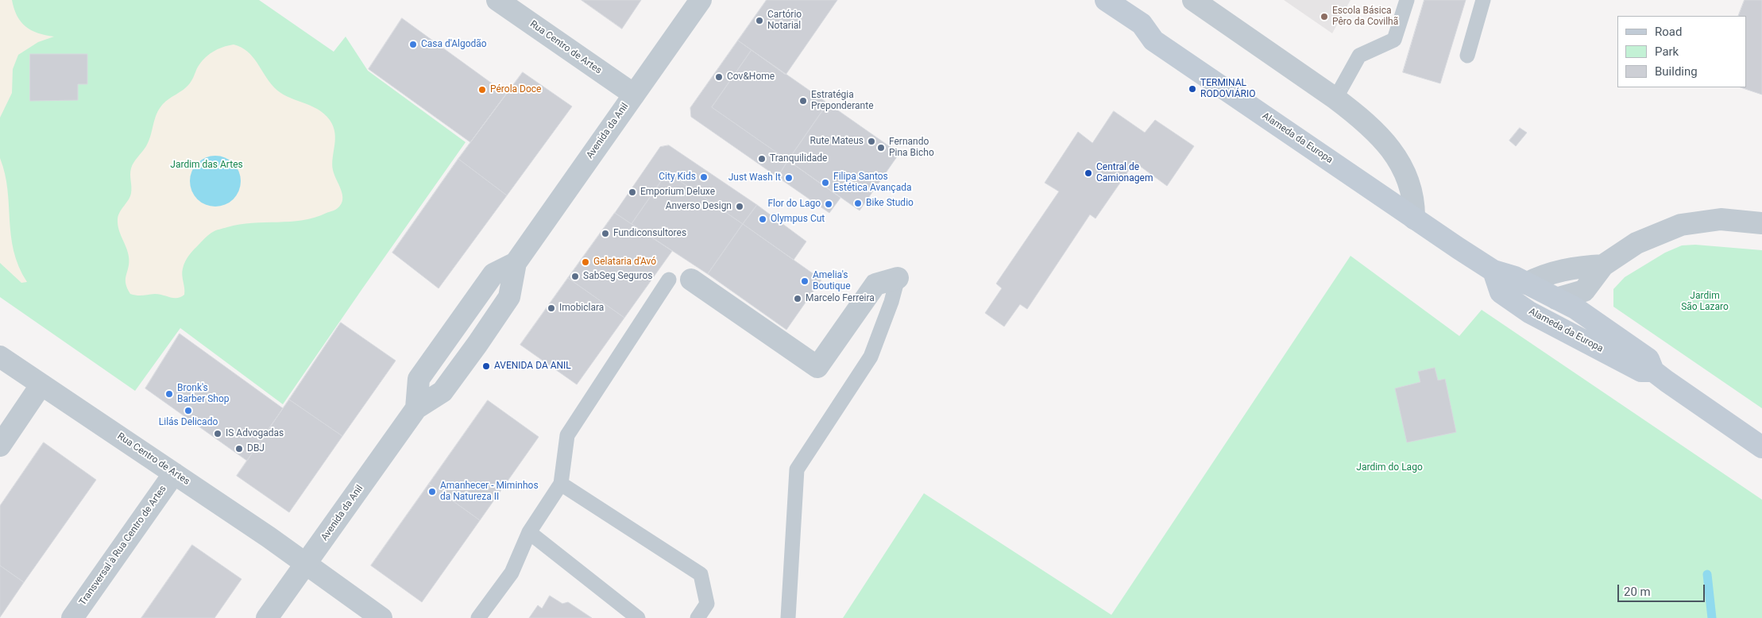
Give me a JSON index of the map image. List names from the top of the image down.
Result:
{
  "streets": {
    "main road": ["Alameda da Europa"],
    "street": ["Rua Centro de Artes", "Avenida da Anil", "Transversal à Rua Centro de Artes"]
  },
  "crossings": [
    ["Rua Centro de Artes", "Avenida da Anil"],
    ["Rua Centro de Artes", "Transversal à Rua Centro de Artes"]
  ],
  "parks": ["Jardim das Artes", "Jardim São Lazaro", "Jardim do Lago"],
  "places": [
    "Escola Básica Pêro da Covilhã",
    "Cartório Notarial",
    "Casa d'Algodão",
    "Cov&Home",
    "TERMINAL RODOVIÁRIO",
    "Pérola Doce",
    "Estratégia Preponderante",
    "Rute Mateus",
    "Fernando Pina Bicho",
    "Tranquilidade",
    "Central de Camionagem",
    "City Kids",
    "Just Wash It",
    "Filipa Santos Estética Avançada",
    "Emporium Deluxe",
    "Bike Studio",
    "Flor do Lago",
    "Anverso Design",
    "Olympus Cut",
    "Fundiconsultores",
    "Gelataria d'Avó",
    "SabSeg Seguros",
    "Amelia's Boutique",
    "Marcelo Ferreira",
    "Imobiclara",
    "AVENIDA DA ANIL",
    "Bronk's Barber Shop",
    "Lilás Delicado",
    "IS Advogadas",
    "DBJ",
    "Amanhecer - Miminhos da Natureza II"
  ],
  "legend": ["Road", "Park", "Building"],
  "scale_bar": "20 m"
}
